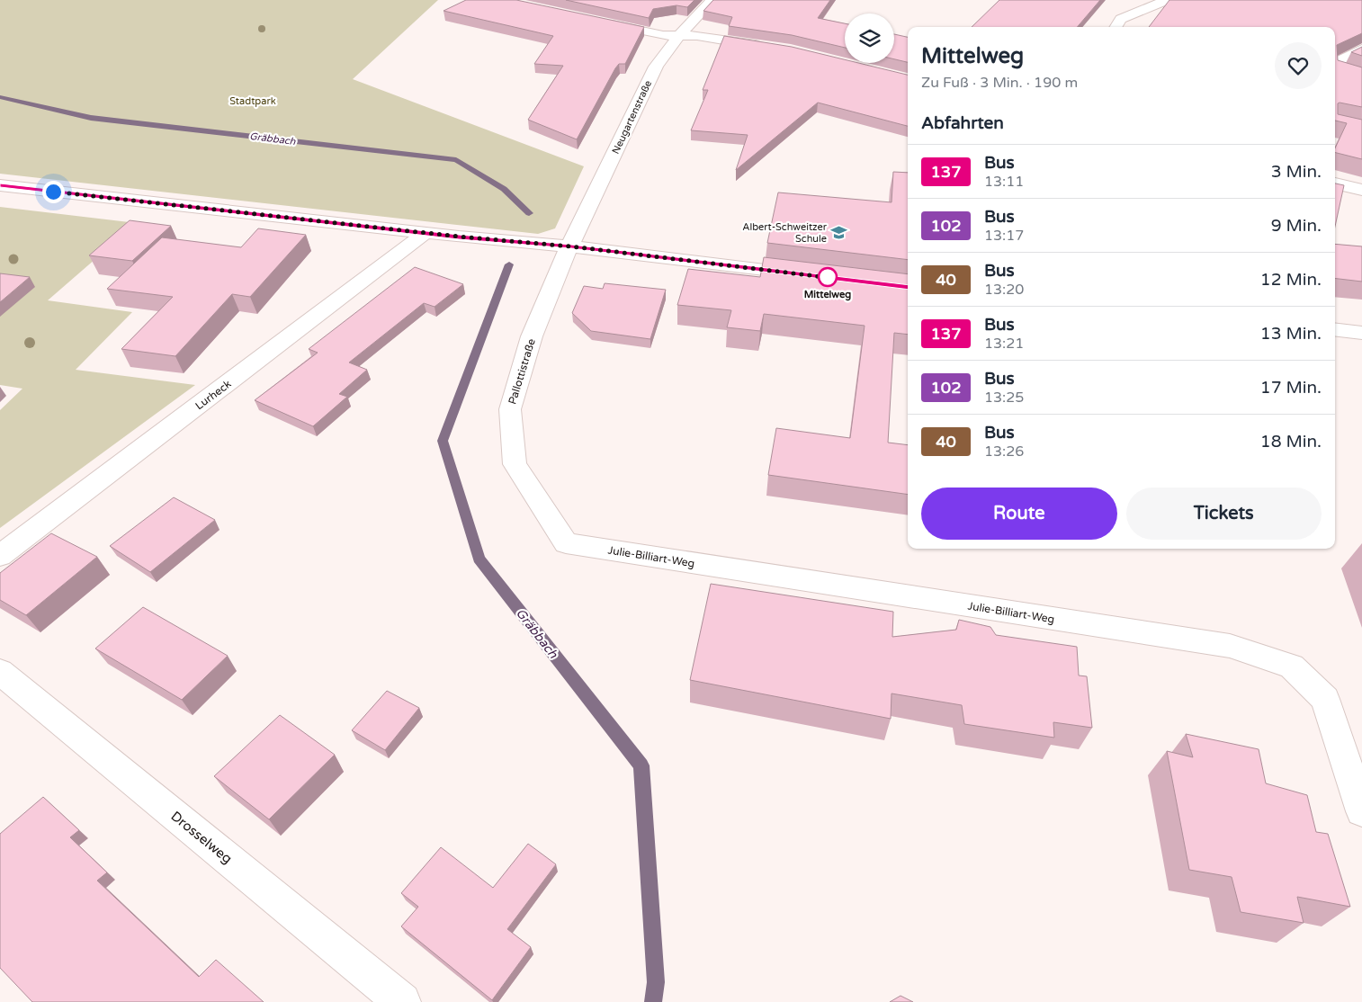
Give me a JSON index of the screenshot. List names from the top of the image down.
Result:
{
  "streets": {
    "street": [
      "Neugartenstraße",
      "Pallottistraße",
      "Lurheck",
      "Julie-Billiart-Weg",
      "Drosselweg"
    ]
  },
  "crossings": [
    ["Neugartenstraße", "Pallottistraße"],
    ["Pallottistraße", "Julie-Billiart-Weg"]
  ],
  "water": ["Gräbbach"],
  "parks": ["Stadtpark"],
  "places": {
    "school or university": ["Albert-Schweitzer Schule"],
    "other": ["Mittelweg"]
  },
  "lines": ["bus line 137"],
  "page": {
    "heading": [
      ["Mittelweg", "Zu Fuß · 3 Min. · 190 m"],
      "Abfahrten"
    ],
    "list": [
      {
        "mark": "137",
        "name": "Bus",
        "note": "13:11",
        "value": "3 Min."
      },
      {
        "mark": "102",
        "name": "Bus",
        "note": "13:17",
        "value": "9 Min."
      },
      {
        "mark": "40",
        "name": "Bus",
        "note": "13:20",
        "value": "12 Min."
      },
      {
        "mark": "137",
        "name": "Bus",
        "note": "13:21",
        "value": "13 Min."
      },
      {
        "mark": "102",
        "name": "Bus",
        "note": "13:25",
        "value": "17 Min."
      },
      {
        "mark": "40",
        "name": "Bus",
        "note": "13:26",
        "value": "18 Min."
      }
    ],
    "buttons": ["Route", "Tickets"]
  }
}
